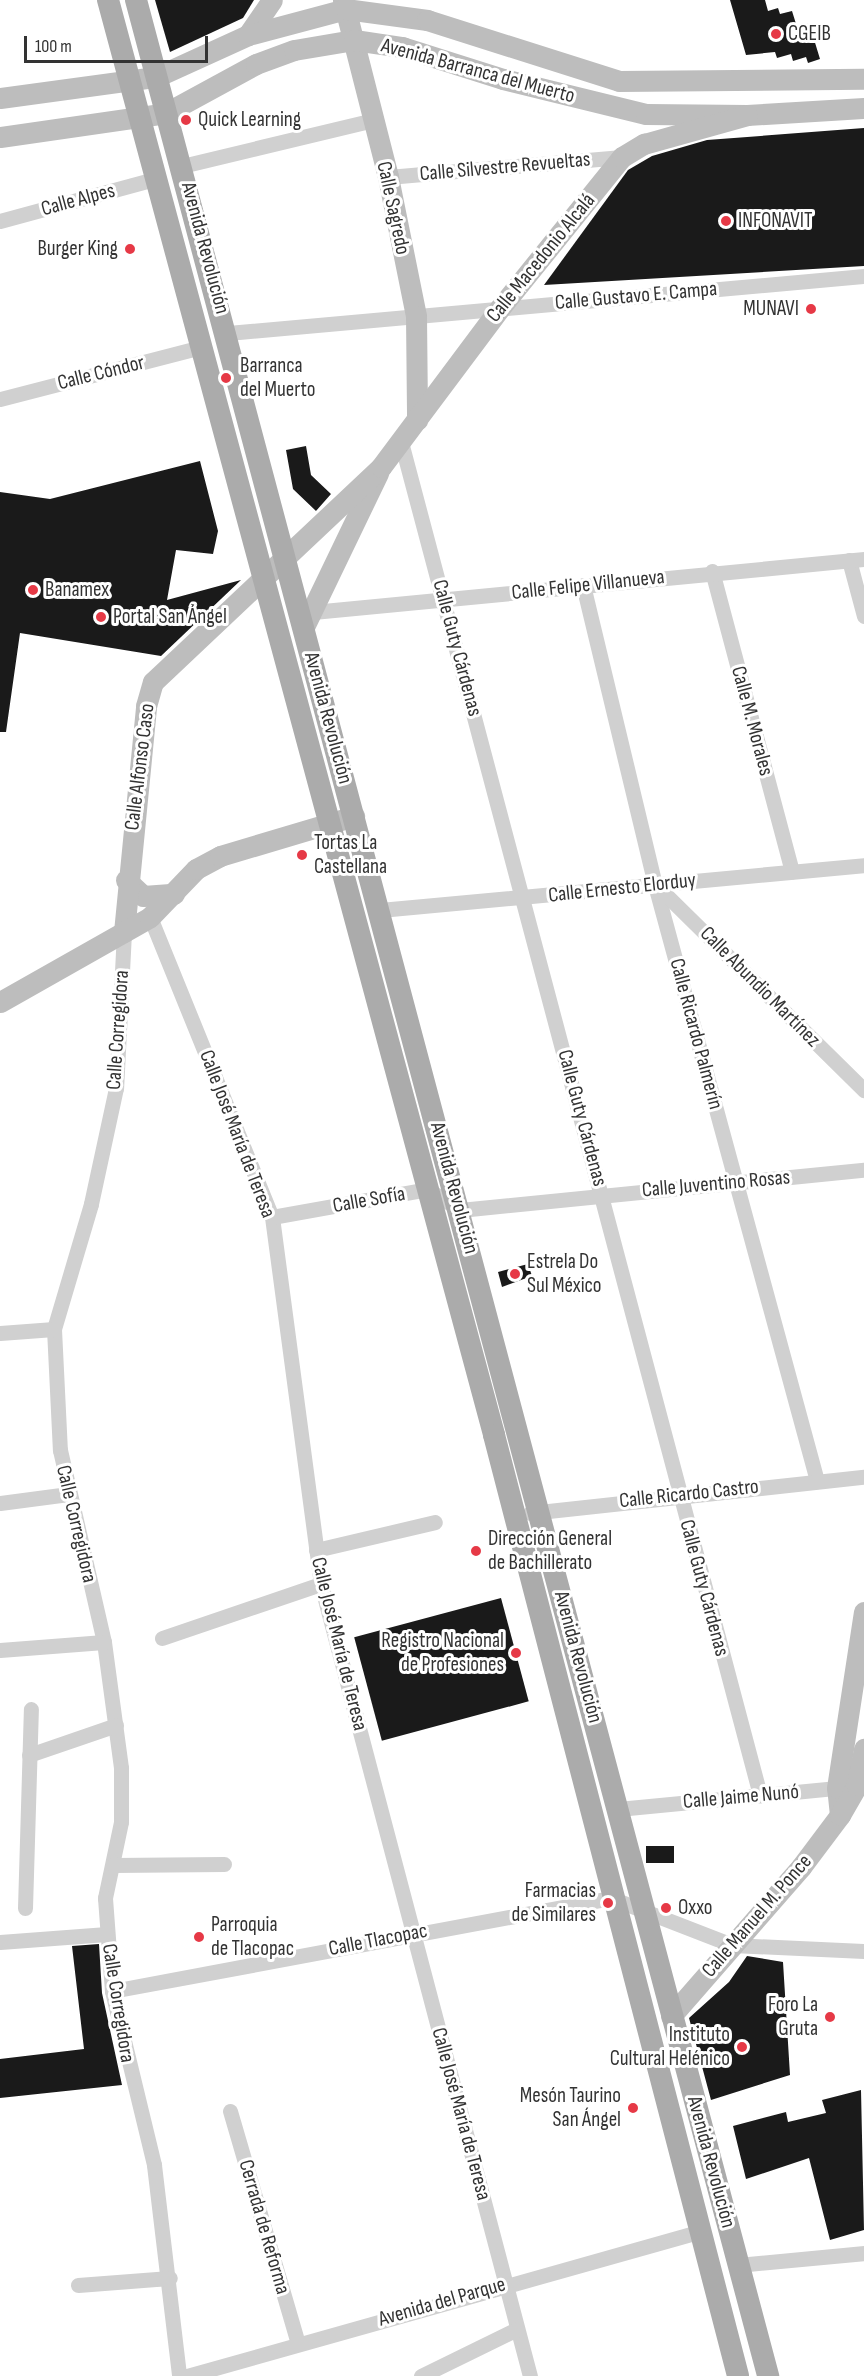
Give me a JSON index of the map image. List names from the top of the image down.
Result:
{
  "streets": {
    "main road": ["Avenida Revolución"],
    "street": [
      "Avenida Barranca del Muerto",
      "Calle Silvestre Revueltas",
      "Calle Alpes",
      "Calle Sagredo",
      "Calle Macedonio Alcalá",
      "Calle Gustavo E. Campa",
      "Calle Cóndor",
      "Calle Felipe Villanueva",
      "Calle Guty Cárdenas",
      "Calle M. Morales",
      "Calle Alfonso Caso",
      "Calle Ernesto Elorduy",
      "Calle Abundio Martínez",
      "Calle Corregidora",
      "Calle Ricardo Palmerín",
      "Calle José María de Teresa",
      "Calle Juventino Rosas",
      "Calle Sofía",
      "Calle Ricardo Castro",
      "Calle Jaime Nunó",
      "Calle Manuel M. Ponce",
      "Calle Tlacopac",
      "Cerrada de Reforma",
      "Avenida del Parque"
    ]
  },
  "crossings": [
    ["Avenida Barranca del Muerto", "Calle Sagredo"],
    ["Avenida Barranca del Muerto", "Avenida Revolución"],
    ["Avenida Barranca del Muerto", "Calle Macedonio Alcalá"],
    ["Calle Silvestre Revueltas", "Calle Sagredo"],
    ["Calle Silvestre Revueltas", "Calle Macedonio Alcalá"],
    ["Calle Alpes", "Avenida Revolución"],
    ["Calle Sagredo", "Calle Macedonio Alcalá"],
    ["Calle Sagredo", "Calle Gustavo E. Campa"],
    ["Avenida Revolución", "Calle Macedonio Alcalá"],
    ["Avenida Revolución", "Calle Gustavo E. Campa"],
    ["Avenida Revolución", "Calle Cóndor"],
    ["Avenida Revolución", "Calle Felipe Villanueva"],
    ["Avenida Revolución", "Calle Alfonso Caso"],
    ["Avenida Revolución", "Calle Ernesto Elorduy"],
    ["Avenida Revolución", "Calle Juventino Rosas"],
    ["Avenida Revolución", "Calle Sofía"],
    ["Avenida Revolución", "Calle Ricardo Castro"],
    ["Avenida Revolución", "Calle Jaime Nunó"],
    ["Avenida Revolución", "Calle Manuel M. Ponce"],
    ["Avenida Revolución", "Calle Tlacopac"],
    ["Avenida Revolución", "Avenida del Parque"],
    ["Calle Macedonio Alcalá", "Calle Gustavo E. Campa"],
    ["Calle Macedonio Alcalá", "Calle Felipe Villanueva"],
    ["Calle Macedonio Alcalá", "Calle Guty Cárdenas"],
    ["Calle Macedonio Alcalá", "Calle Alfonso Caso"],
    ["Calle Felipe Villanueva", "Calle Guty Cárdenas"],
    ["Calle Felipe Villanueva", "Calle M. Morales"],
    ["Calle Felipe Villanueva", "Calle Ricardo Palmerín"],
    ["Calle Guty Cárdenas", "Calle Ernesto Elorduy"],
    ["Calle Guty Cárdenas", "Calle Juventino Rosas"],
    ["Calle Guty Cárdenas", "Calle Ricardo Castro"],
    ["Calle Guty Cárdenas", "Calle Jaime Nunó"],
    ["Calle M. Morales", "Calle Ernesto Elorduy"],
    ["Calle Alfonso Caso", "Calle Corregidora"],
    ["Calle Ernesto Elorduy", "Calle Abundio Martínez"],
    ["Calle Ernesto Elorduy", "Calle Ricardo Palmerín"],
    ["Calle Abundio Martínez", "Calle Ricardo Palmerín"],
    ["Calle Corregidora", "Calle Tlacopac"],
    ["Calle Ricardo Palmerín", "Calle Juventino Rosas"],
    ["Calle Ricardo Palmerín", "Calle Ricardo Castro"],
    ["Calle José María de Teresa", "Calle Sofía"],
    ["Calle José María de Teresa", "Calle Tlacopac"],
    ["Calle José María de Teresa", "Avenida del Parque"],
    ["Calle Juventino Rosas", "Calle Sofía"],
    ["Calle Jaime Nunó", "Calle Manuel M. Ponce"],
    ["Calle Manuel M. Ponce", "Calle Tlacopac"],
    ["Cerrada de Reforma", "Avenida del Parque"]
  ],
  "places": [
    "CGEIB",
    "Quick Learning",
    "INFONAVIT",
    "Burger King",
    "MUNAVI",
    "Barranca del Muerto",
    "Banamex",
    "Portal San Ángel",
    "Tortas La Castellana",
    "Estrela Do Sul México",
    "Dirección General de Bachillerato",
    "Registro Nacional de Profesiones",
    "Farmacias de Similares",
    "Oxxo",
    "Parroquia de Tlacopac",
    "Foro La Gruta",
    "Instituto Cultural Helénico",
    "Mesón Taurino San Ángel"
  ],
  "scale_bar": "100 m"
}
